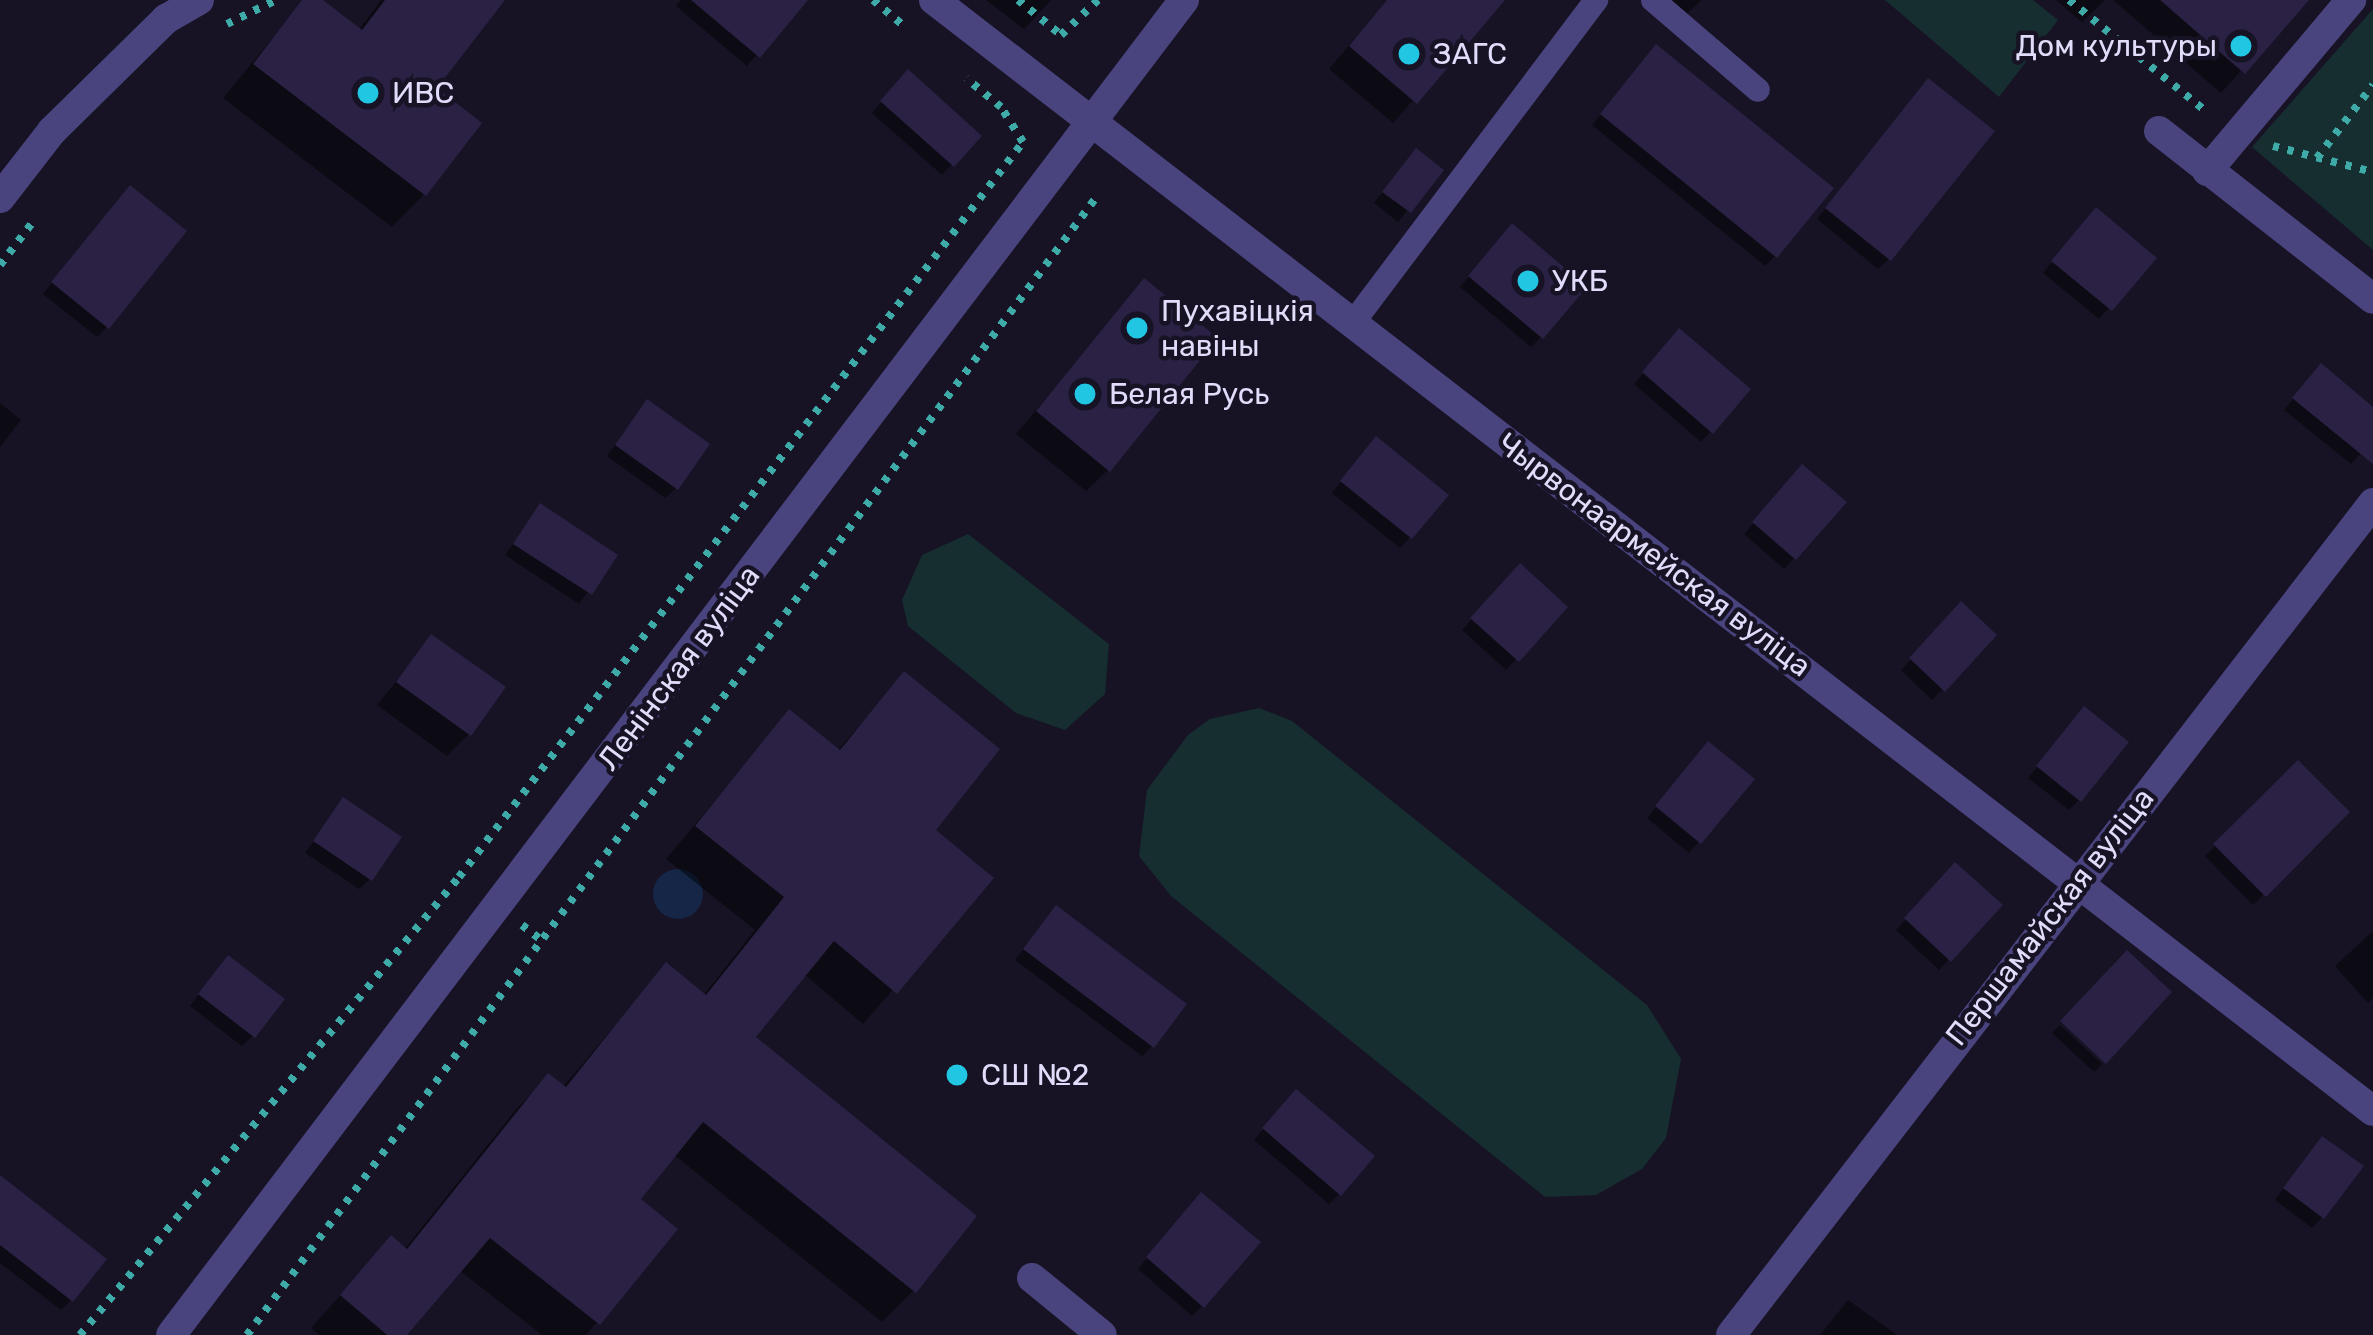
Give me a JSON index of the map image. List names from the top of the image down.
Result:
{
  "streets": {
    "street": ["Чырвонаармейская вуліца", "Ленінская вуліца", "Першамайская вуліца"]
  },
  "crossings": [
    ["Чырвонаармейская вуліца", "Ленінская вуліца"],
    ["Чырвонаармейская вуліца", "Першамайская вуліца"]
  ],
  "places": [
    "Дом культуры",
    "ЗАГС",
    "ИВС",
    "УКБ",
    "Пухавіцкія навіны",
    "Белая Русь",
    "СШ №2"
  ]
}
